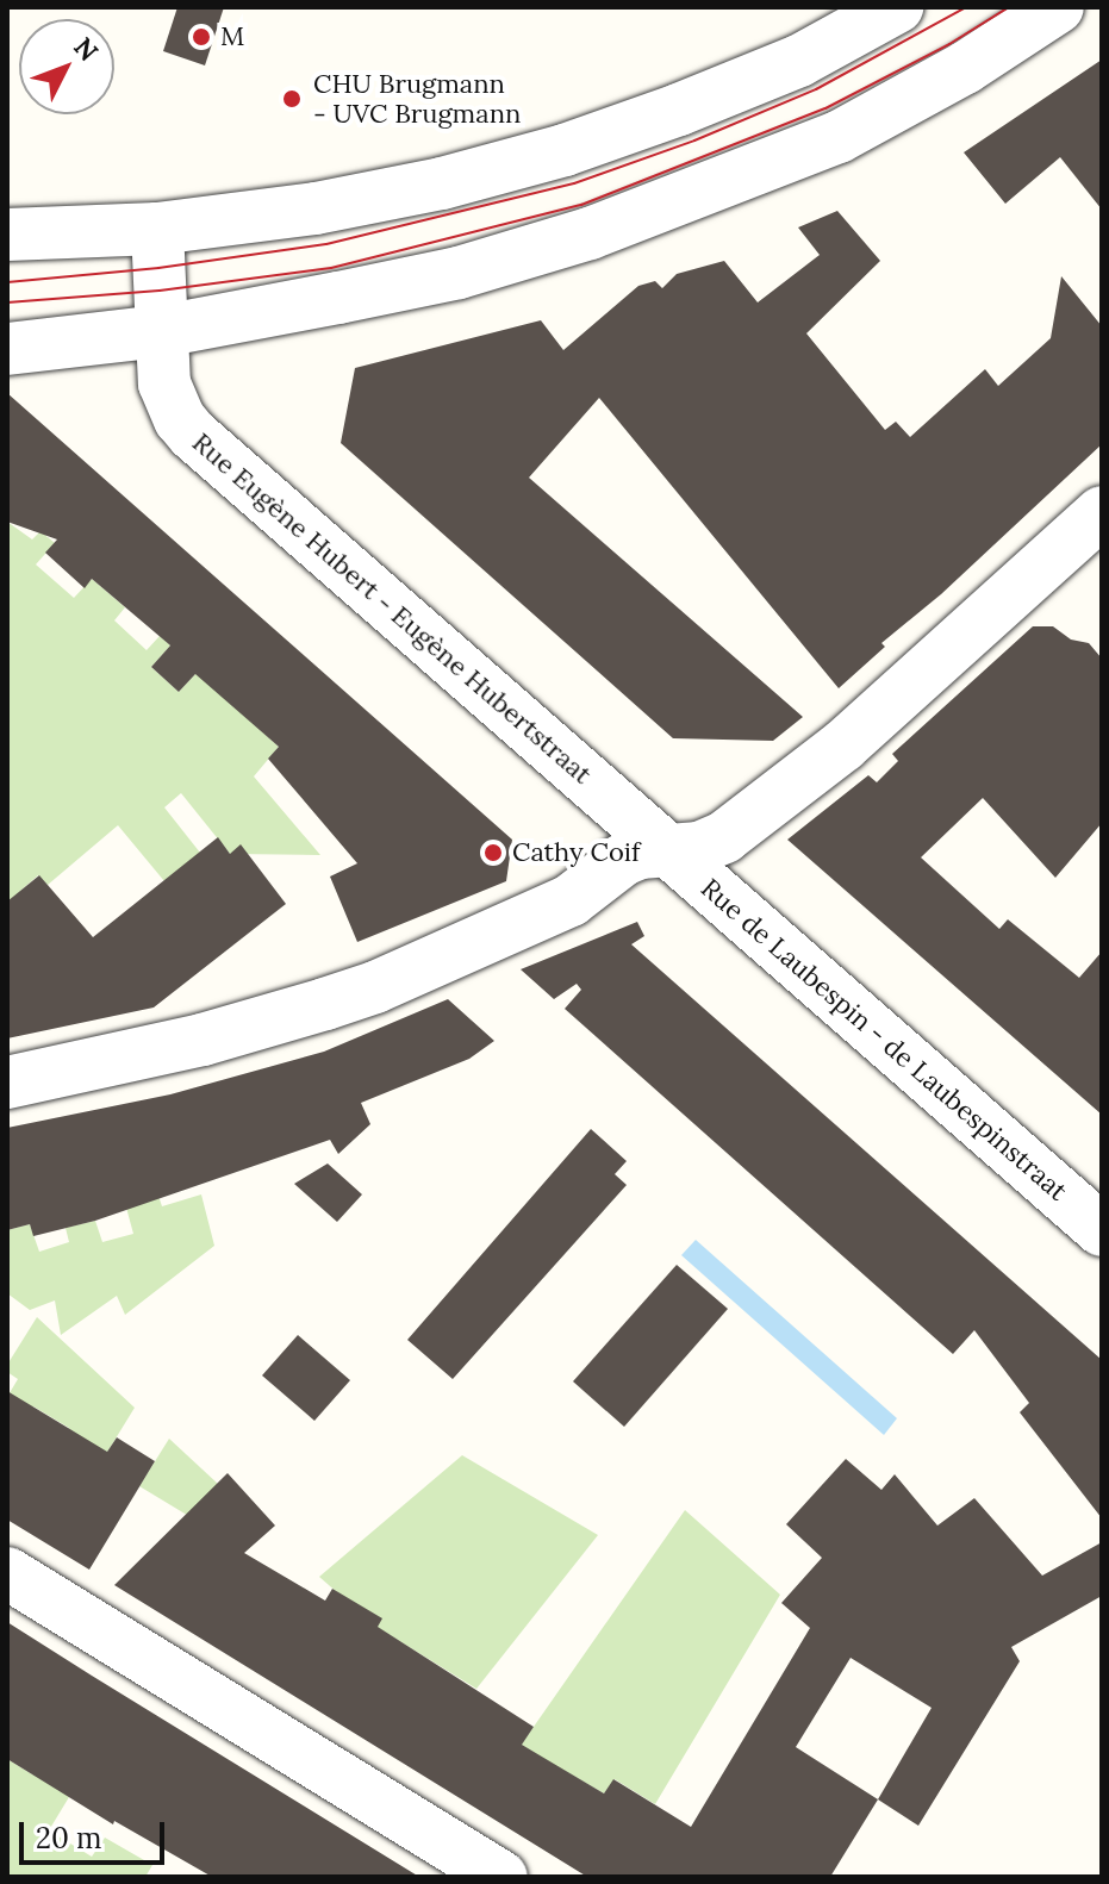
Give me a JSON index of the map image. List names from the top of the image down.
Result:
{
  "streets": {
    "street": ["Rue Eugène Hubert - Eugène Hubertstraat", "Rue de Laubespin - de Laubespinstraat"]
  },
  "crossings": [
    ["Rue Eugène Hubert - Eugène Hubertstraat", "Rue de Laubespin - de Laubespinstraat"]
  ],
  "places": ["M", "CHU Brugmann - UVC Brugmann", "Cathy Coif"],
  "scale_bar": "20 m",
  "north": "top right"
}
